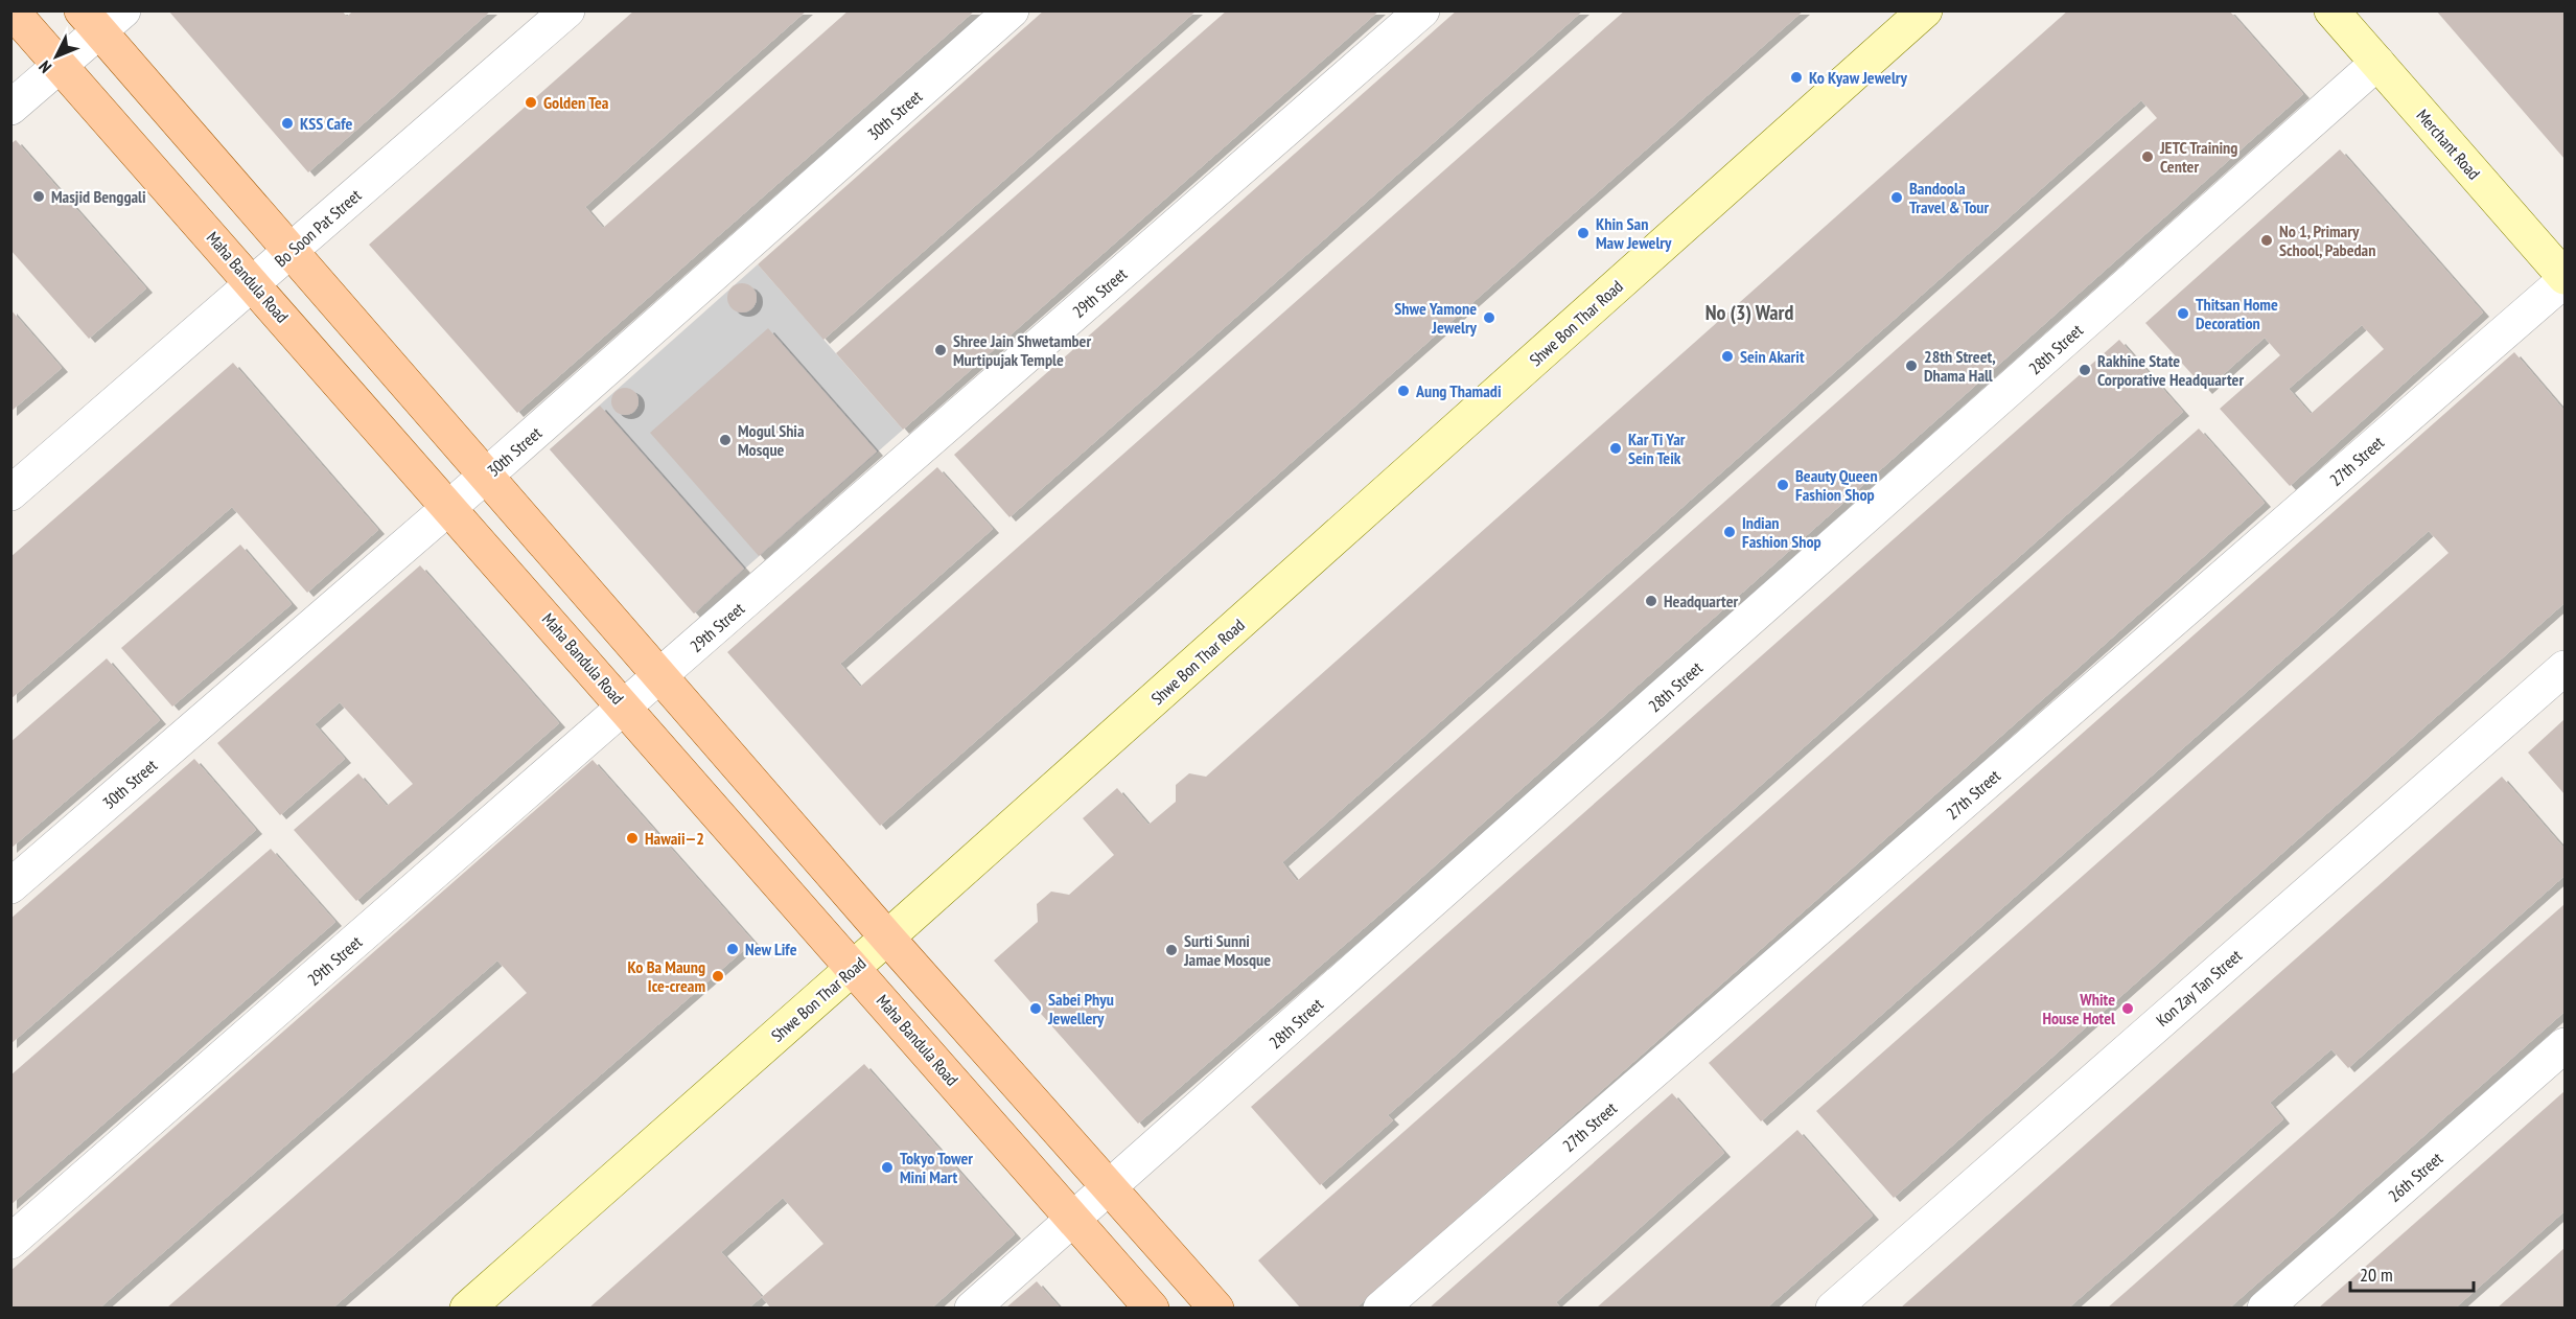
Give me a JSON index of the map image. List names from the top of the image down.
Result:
{
  "streets": {
    "main road": ["Merchant Road", "Maha Bandula Road", "Shwe Bon Thar Road"],
    "street": [
      "30th Street",
      "Bo Soon Pat Street",
      "29th Street",
      "28th Street",
      "27th Street",
      "Kon Zay Tan Street",
      "26th Street"
    ]
  },
  "crossings": [
    ["30th Street", "Maha Bandula Road"],
    ["Merchant Road", "28th Street"],
    ["Merchant Road", "27th Street"],
    ["Bo Soon Pat Street", "Maha Bandula Road"],
    ["Maha Bandula Road", "29th Street"],
    ["Maha Bandula Road", "Shwe Bon Thar Road"],
    ["Maha Bandula Road", "28th Street"]
  ],
  "districts": ["No (3) Ward"],
  "places": [
    "Ko Kyaw Jewelry",
    "Golden Tea",
    "KSS Cafe",
    "JETC Training Center",
    "Masjid Benggali",
    "Bandoola Travel & Tour",
    "Khin San Maw Jewelry",
    "No 1, Primary School, Pabedan",
    "Thitsan Home Decoration",
    "Shwe Yamone Jewelry",
    "Shree Jain Shwetamber Murtipujak Temple",
    "Sein Akarit",
    "28th Street, Dhama Hall",
    "Rakhine State Corporative Headquarter",
    "Aung Thamadi",
    "Mogul Shia Mosque",
    "Kar Ti Yar Sein Teik",
    "Beauty Queen Fashion Shop",
    "Indian Fashion Shop",
    "Headquarter",
    "Hawaii—2",
    "New Life",
    "Surti Sunni Jamae Mosque",
    "Ko Ba Maung Ice-cream",
    "Sabei Phyu Jewellery",
    "White House Hotel",
    "Tokyo Tower Mini Mart"
  ],
  "scale_bar": "20 m",
  "north": "bottom left"
}
